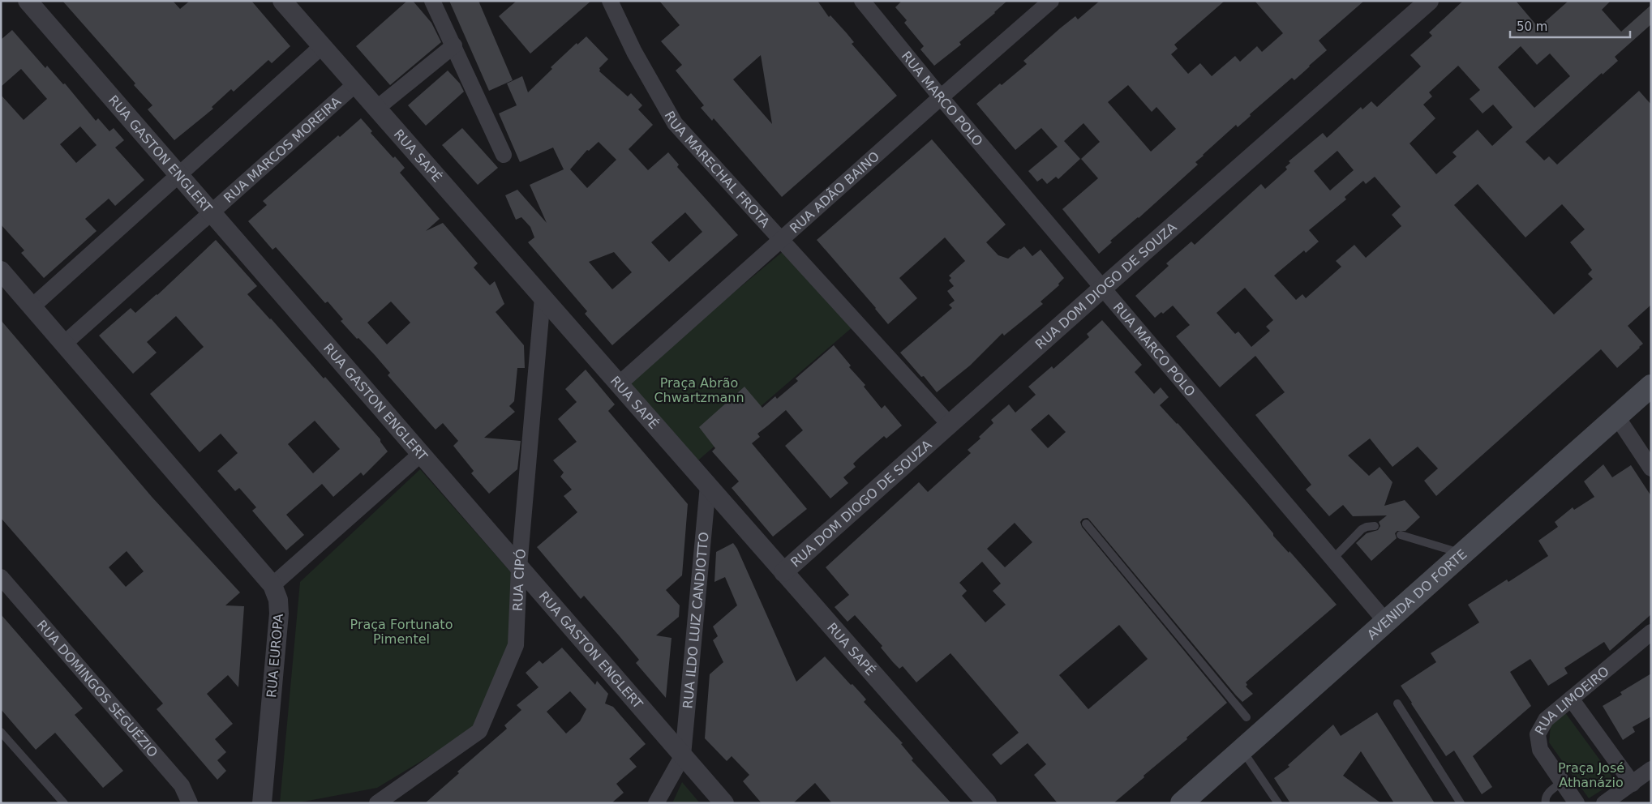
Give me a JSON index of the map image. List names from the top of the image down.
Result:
{
  "streets": {
    "main road": ["AVENIDA DO FORTE"],
    "street": [
      "RUA MARCO POLO",
      "RUA MARCOS MOREIRA",
      "RUA GASTON ENGLERT",
      "RUA SAPÉ",
      "RUA MARECHAL FROTA",
      "RUA ADÃO BAINO",
      "RUA DOM DIOGO DE SOUZA",
      "RUA CIPÓ",
      "RUA ILDO LUIZ CANDIOTTO",
      "RUA EUROPA",
      "RUA DOMINGOS SEGUÉZIO",
      "RUA LIMOEIRO"
    ]
  },
  "crossings": [
    ["RUA MARCO POLO", "RUA ADÃO BAINO"],
    ["RUA MARCO POLO", "RUA DOM DIOGO DE SOUZA"],
    ["RUA MARCO POLO", "AVENIDA DO FORTE"],
    ["RUA MARCOS MOREIRA", "RUA GASTON ENGLERT"],
    ["RUA MARCOS MOREIRA", "RUA SAPÉ"],
    ["RUA GASTON ENGLERT", "RUA CIPÓ"],
    ["RUA GASTON ENGLERT", "RUA ILDO LUIZ CANDIOTTO"],
    ["RUA SAPÉ", "RUA ADÃO BAINO"],
    ["RUA SAPÉ", "RUA DOM DIOGO DE SOUZA"],
    ["RUA SAPÉ", "RUA CIPÓ"],
    ["RUA SAPÉ", "RUA ILDO LUIZ CANDIOTTO"],
    ["RUA MARECHAL FROTA", "RUA ADÃO BAINO"],
    ["RUA MARECHAL FROTA", "RUA DOM DIOGO DE SOUZA"]
  ],
  "parks": ["Praça Abrão Chwartzmann", "Praça Fortunato Pimentel", "Praça José Athanázio"],
  "scale_bar": "50 m"
}
